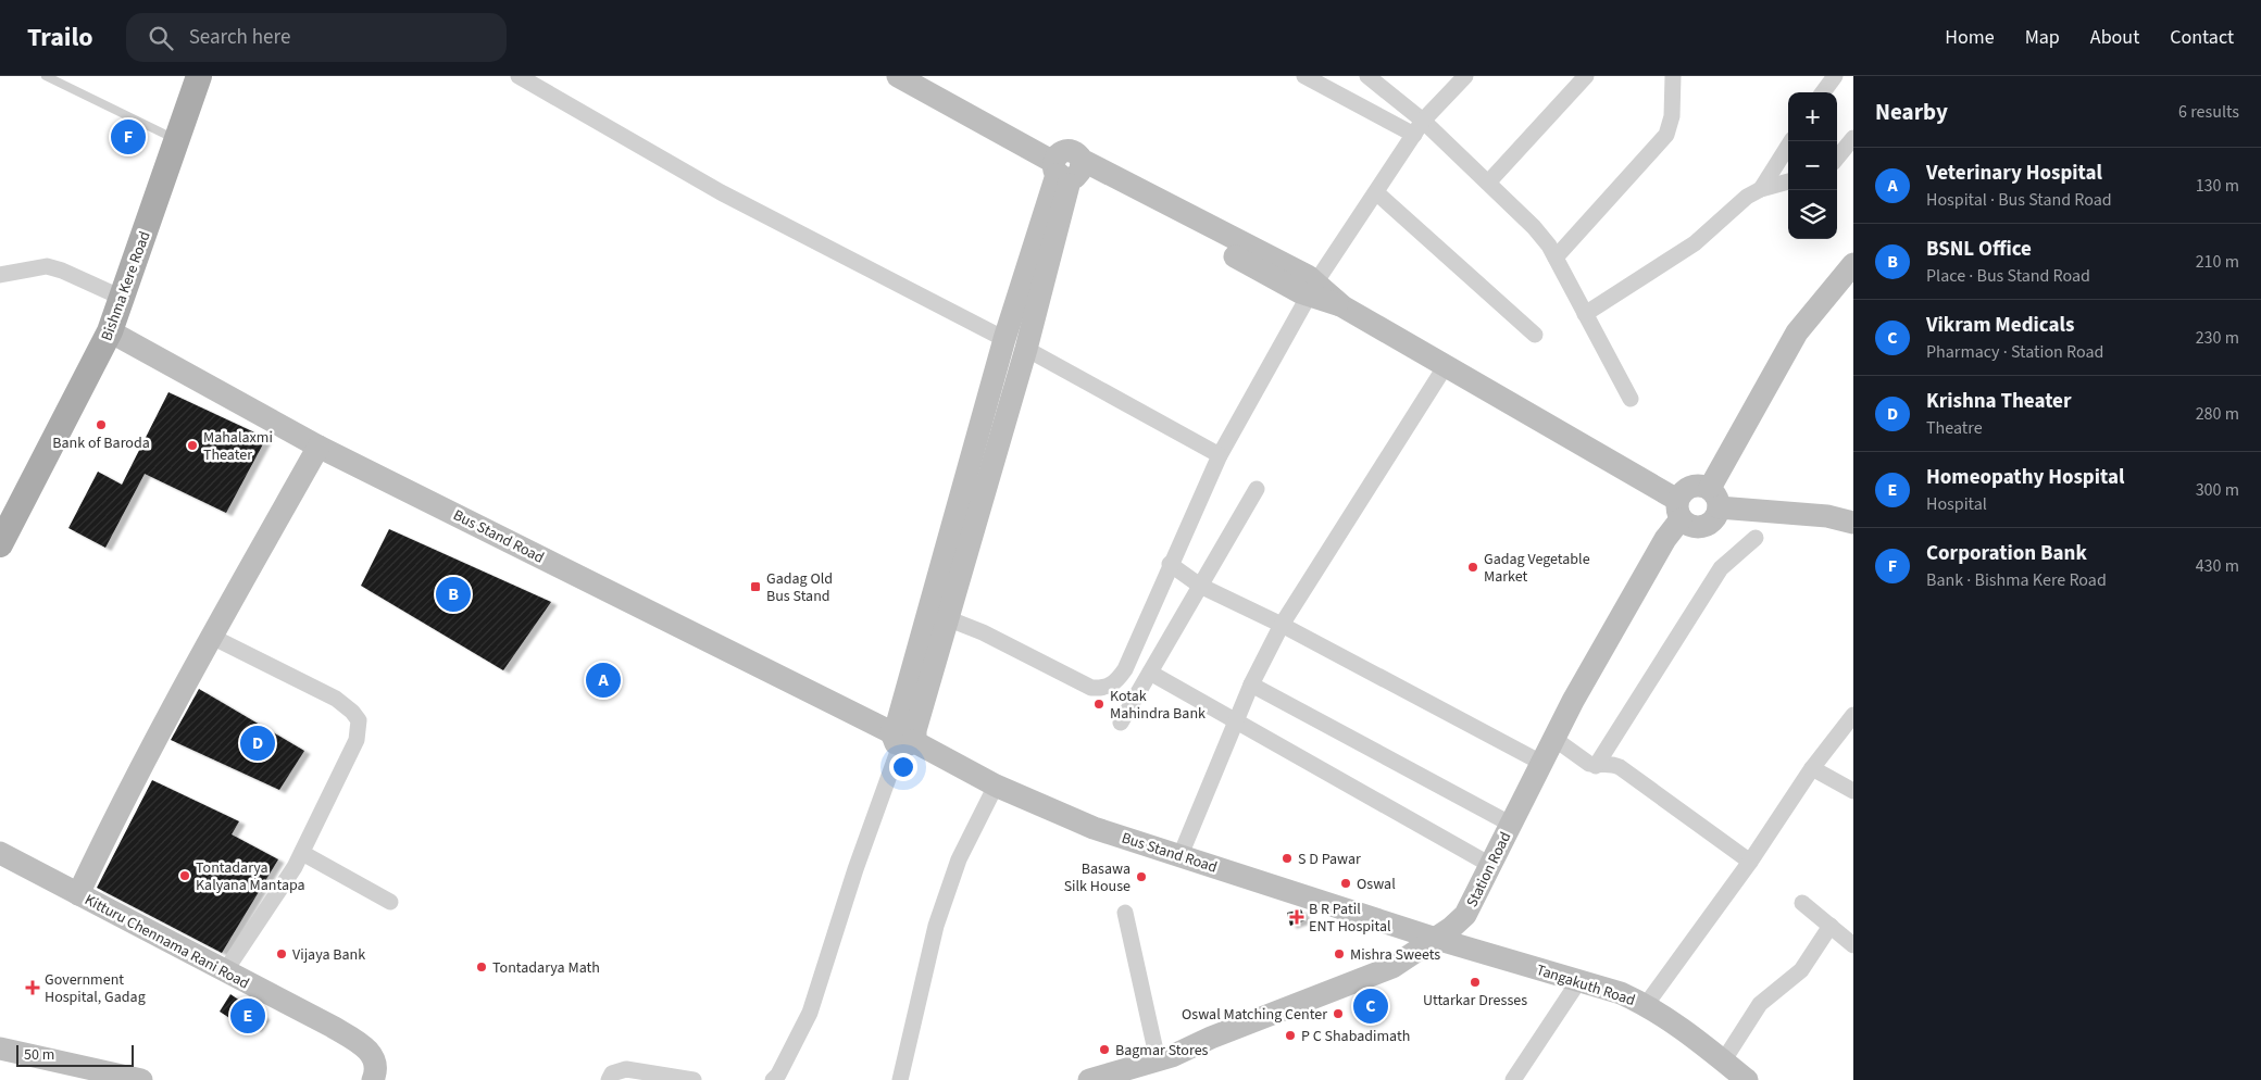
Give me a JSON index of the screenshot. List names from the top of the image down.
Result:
{
  "streets": {
    "main road": ["Bishma Kere Road"],
    "street": [
      "Bus Stand Road",
      "Station Road",
      "Kitturu Chennama Rani Road",
      "Tangakuth Road"
    ]
  },
  "crossings": [
    ["Bishma Kere Road", "Bus Stand Road"],
    ["Bus Stand Road", "Station Road"],
    ["Bus Stand Road", "Tangakuth Road"],
    ["Station Road", "Tangakuth Road"]
  ],
  "places": {
    "other": [
      "Bank of Baroda",
      "Mahalaxmi Theater",
      "Gadag Vegetable Market",
      "Kotak Mahindra Bank",
      "S D Pawar",
      "Tontadarya Kalyana Mantapa",
      "Basawa Silk House",
      "Oswal",
      "Vijaya Bank",
      "Mishra Sweets",
      "Tontadarya Math",
      "Uttarkar Dresses",
      "Oswal Matching Center",
      "P C Shabadimath",
      "Bagmar Stores"
    ],
    "transit": ["Gadag Old Bus Stand"],
    "health": ["B R Patil ENT Hospital", "Government Hospital, Gadag"]
  },
  "scale_bar": "50 m",
  "page": {
    "header": "Trailo",
    "search": "Search here",
    "nav": [
      "Home",
      "Map",
      "About",
      "Contact"
    ],
    "heading": ["Nearby", "6 results"],
    "map_buttons": ["+", "−"],
    "pins": [
      "F",
      "B",
      "A",
      "D",
      "C",
      "E"
    ],
    "list": [
      {
        "mark": "A",
        "name": "Veterinary Hospital",
        "note": "Hospital · Bus Stand Road",
        "value": "130 m"
      },
      {
        "mark": "B",
        "name": "BSNL Office",
        "note": "Place · Bus Stand Road",
        "value": "210 m"
      },
      {
        "mark": "C",
        "name": "Vikram Medicals",
        "note": "Pharmacy · Station Road",
        "value": "230 m"
      },
      {
        "mark": "D",
        "name": "Krishna Theater",
        "note": "Theatre",
        "value": "280 m"
      },
      {
        "mark": "E",
        "name": "Homeopathy Hospital",
        "note": "Hospital",
        "value": "300 m"
      },
      {
        "mark": "F",
        "name": "Corporation Bank",
        "note": "Bank · Bishma Kere Road",
        "value": "430 m"
      }
    ],
    "scale": "50 m"
  }
}
